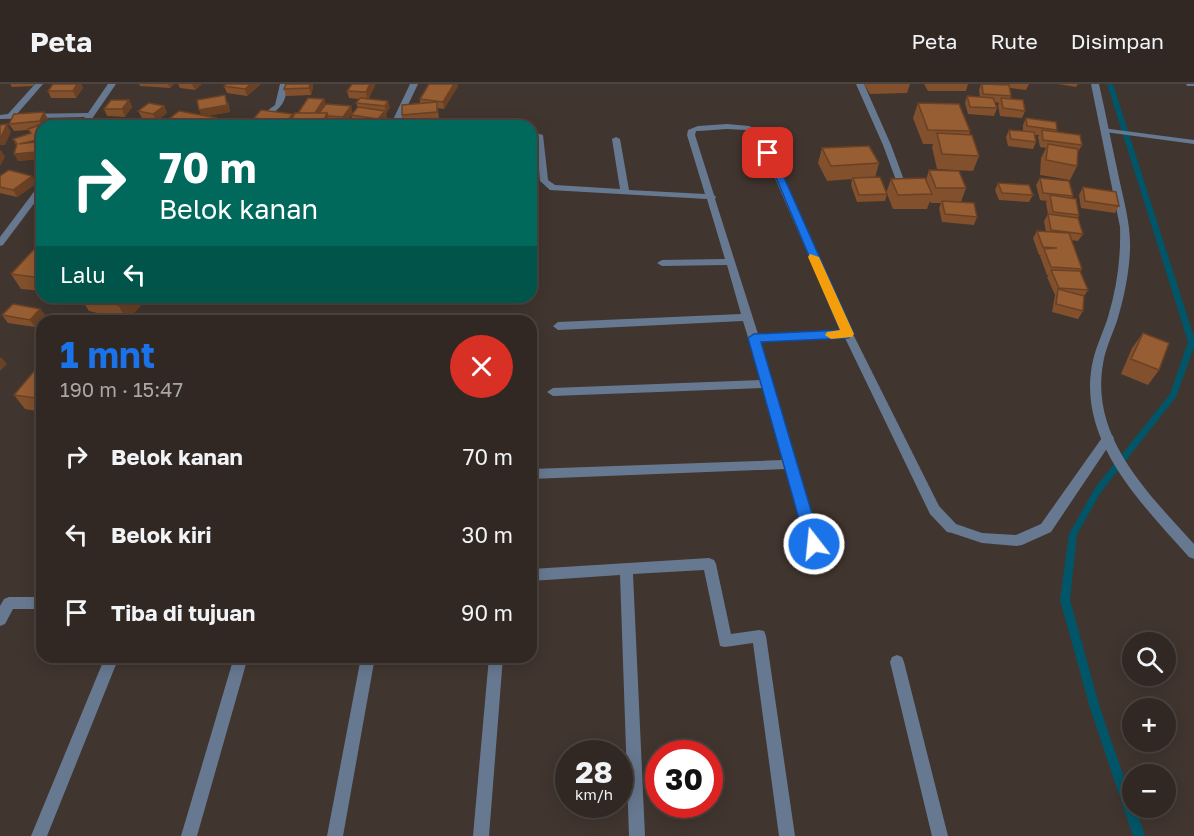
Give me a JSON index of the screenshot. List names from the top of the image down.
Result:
{
  "page": {
    "header": "Peta",
    "nav": ["Peta", "Rute", "Disimpan"],
    "turn": ["70 m", "Belok kanan"],
    "then": "Lalu",
    "heading": ["1 mnt", "190 m · 15:47"],
    "list": [
      {
        "name": "Belok kanan",
        "value": "70 m"
      },
      {
        "name": "Belok kiri",
        "value": "30 m"
      },
      {
        "name": "Tiba di tujuan",
        "value": "90 m"
      }
    ],
    "map_buttons": ["+", "−"],
    "speed": "28 km/h",
    "limit": "30"
  }
}
